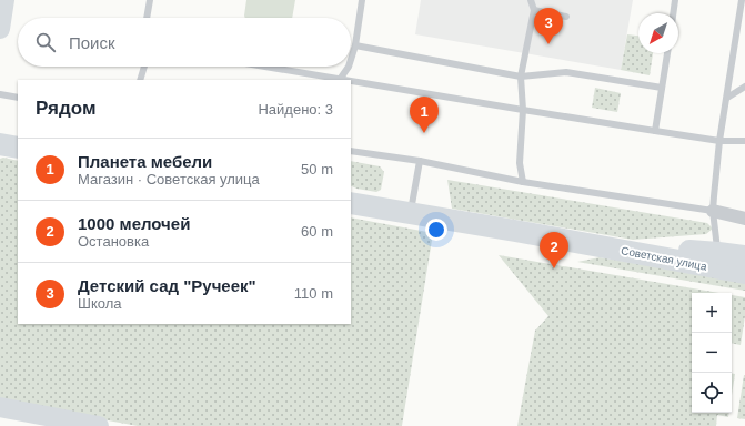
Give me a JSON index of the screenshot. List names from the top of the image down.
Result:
{
  "streets": {
    "main road": ["Советская улица"]
  },
  "north": "bottom left",
  "page": {
    "pins": ["3", "1", "2"],
    "search": "Поиск",
    "heading": ["Рядом", "Найдено: 3"],
    "list": [
      {
        "mark": "1",
        "name": "Планета мебели",
        "note": "Магазин · Советская улица",
        "value": "50 m"
      },
      {
        "mark": "2",
        "name": "1000 мелочей",
        "note": "Остановка",
        "value": "60 m"
      },
      {
        "mark": "3",
        "name": "Детский сад \"Ручеек\"",
        "note": "Школа",
        "value": "110 m"
      }
    ],
    "map_buttons": ["+", "−"]
  }
}
